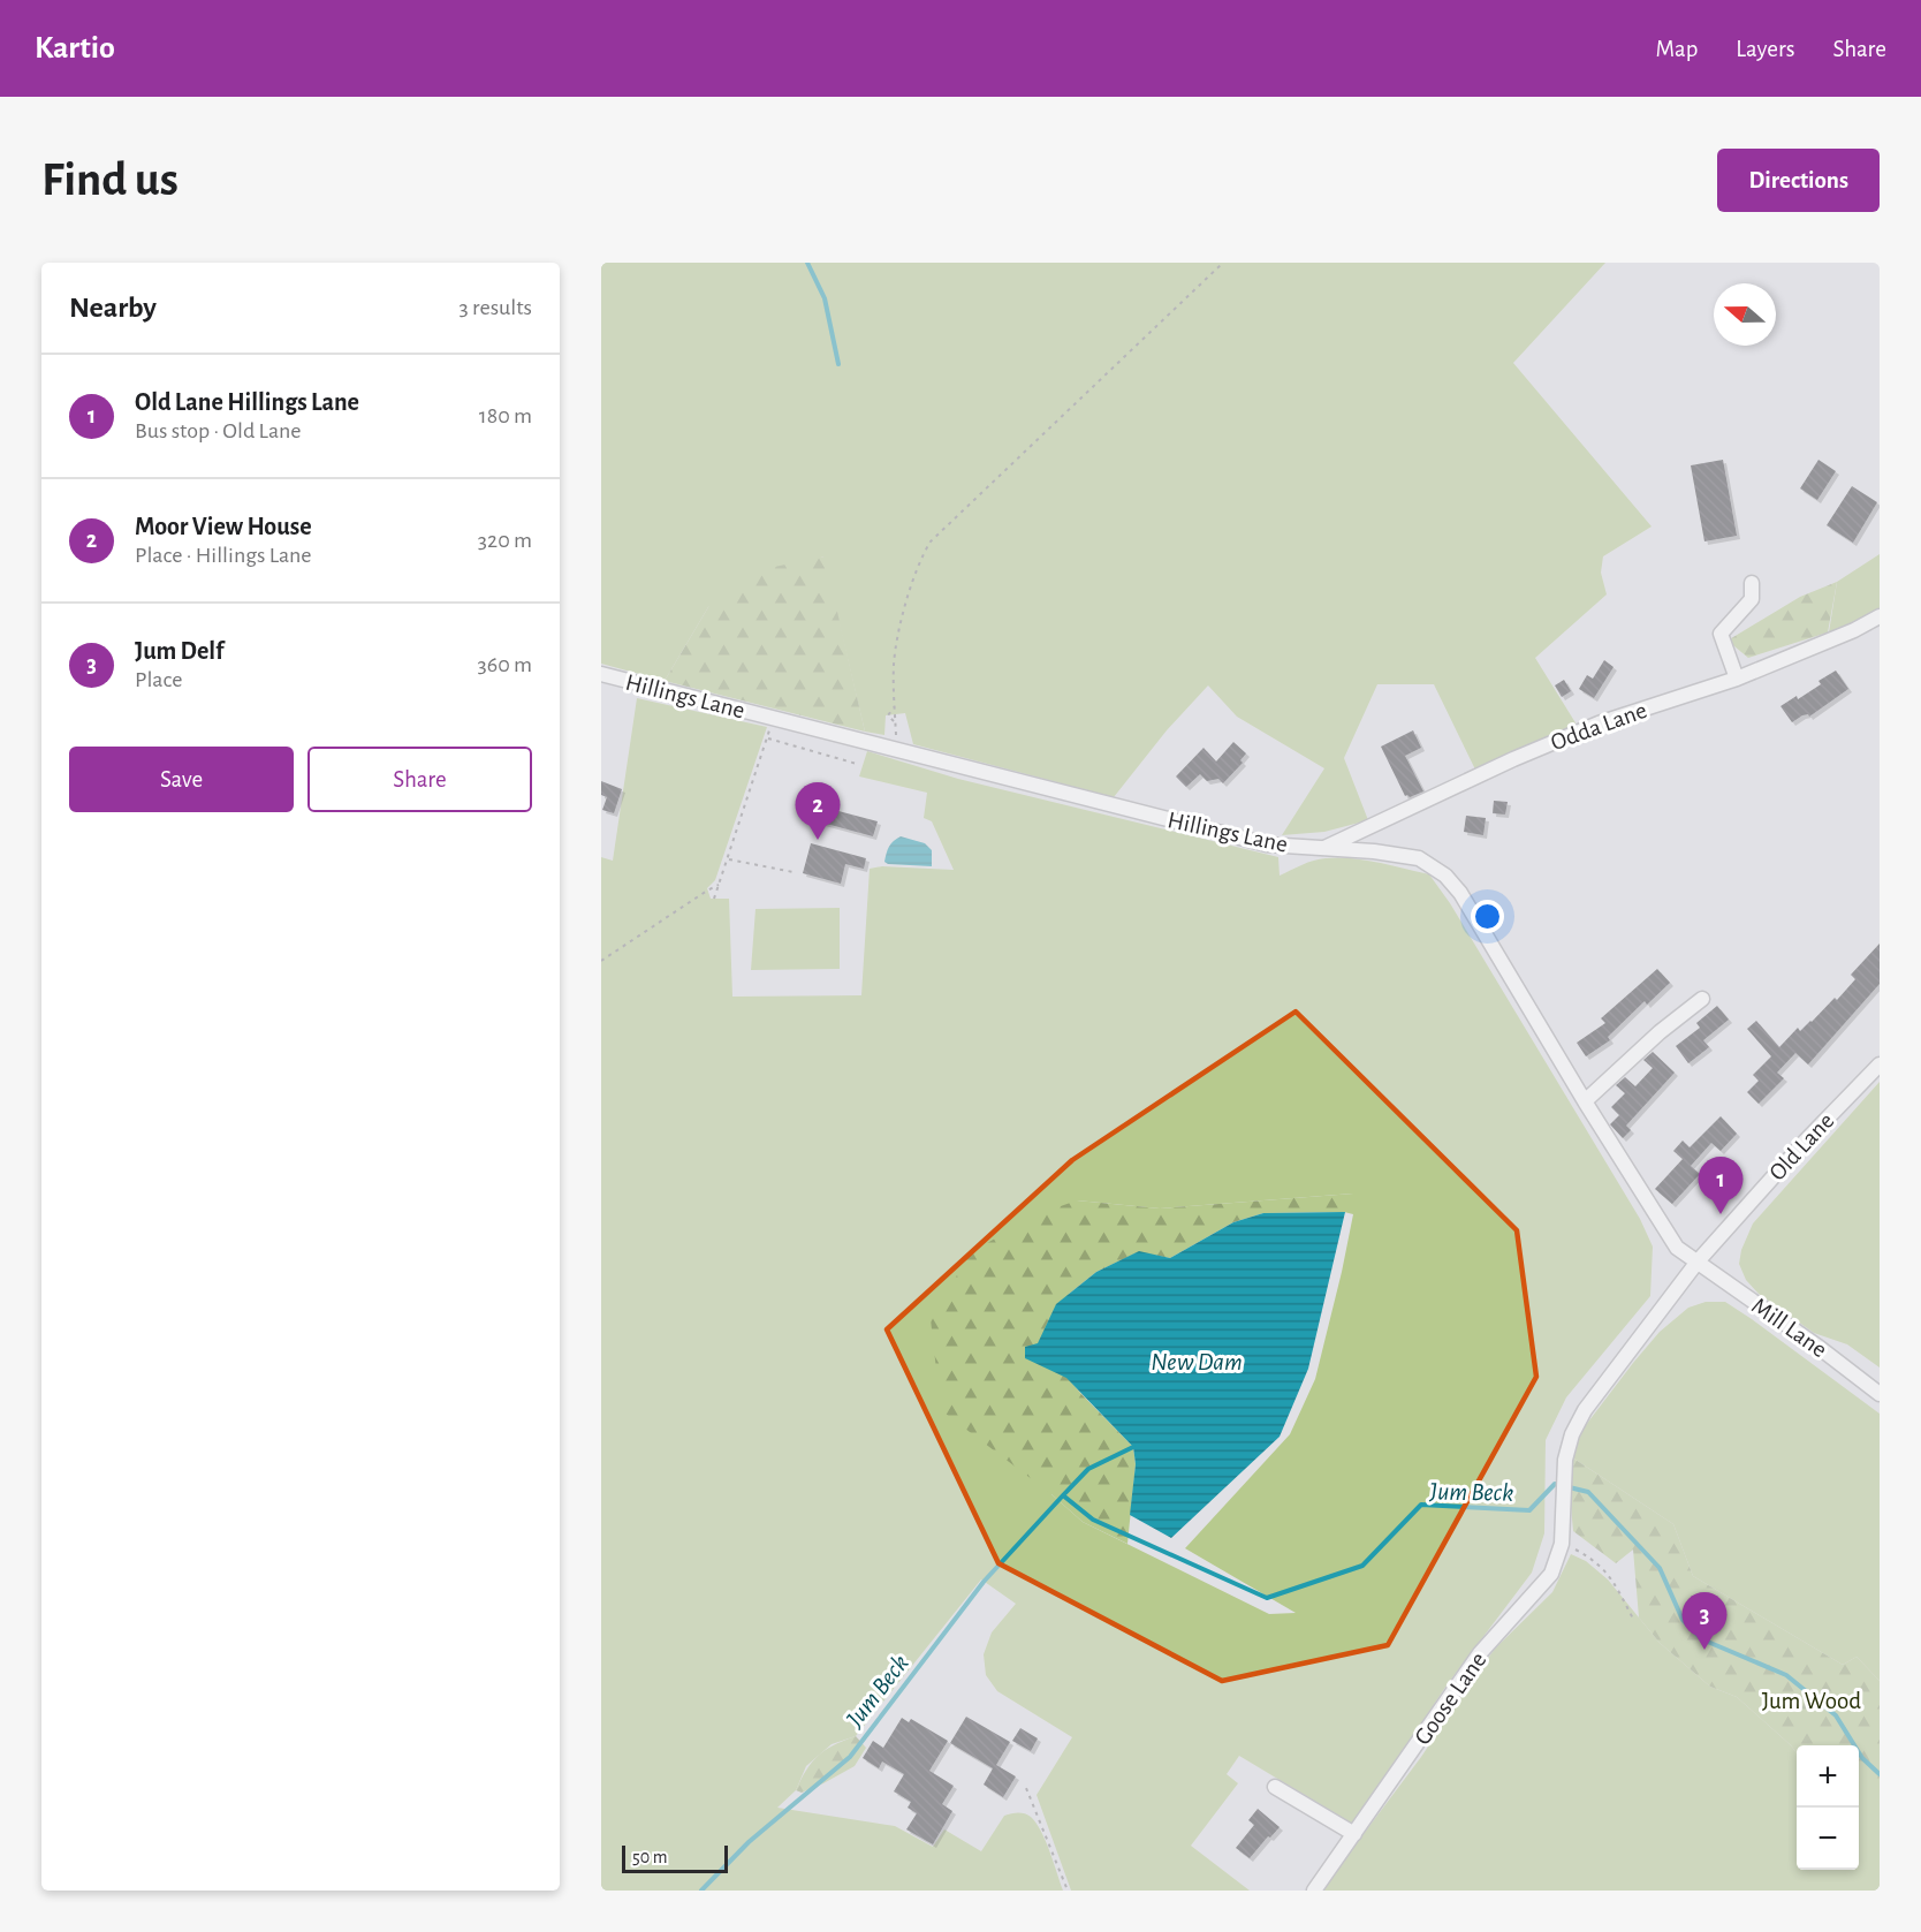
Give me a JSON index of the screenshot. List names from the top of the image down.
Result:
{
  "streets": {
    "street": [
      "Hillings Lane",
      "Odda Lane",
      "Old Lane",
      "Mill Lane",
      "Goose Lane"
    ]
  },
  "crossings": [
    ["Hillings Lane", "Odda Lane"],
    ["Hillings Lane", "Old Lane"],
    ["Hillings Lane", "Mill Lane"],
    ["Hillings Lane", "Goose Lane"],
    ["Old Lane", "Mill Lane"],
    ["Old Lane", "Goose Lane"],
    ["Mill Lane", "Goose Lane"]
  ],
  "water": ["New Dam", "Jum Beck"],
  "parks": ["Jum Wood"],
  "scale_bar": "50 m",
  "north": "left",
  "page": {
    "header": "Kartio",
    "nav": ["Map", "Layers", "Share"],
    "buttons": [
      "Directions",
      ["Save", "Share"]
    ],
    "title": "Find us",
    "heading": ["Nearby", "3 results"],
    "list": [
      {
        "mark": "1",
        "name": "Old Lane Hillings Lane",
        "note": "Bus stop · Old Lane",
        "value": "180 m"
      },
      {
        "mark": "2",
        "name": "Moor View House",
        "note": "Place · Hillings Lane",
        "value": "320 m"
      },
      {
        "mark": "3",
        "name": "Jum Delf",
        "note": "Place",
        "value": "360 m"
      }
    ],
    "pins": ["2", "1", "3"],
    "map_buttons": ["+", "−"],
    "scale": "50 m"
  }
}
